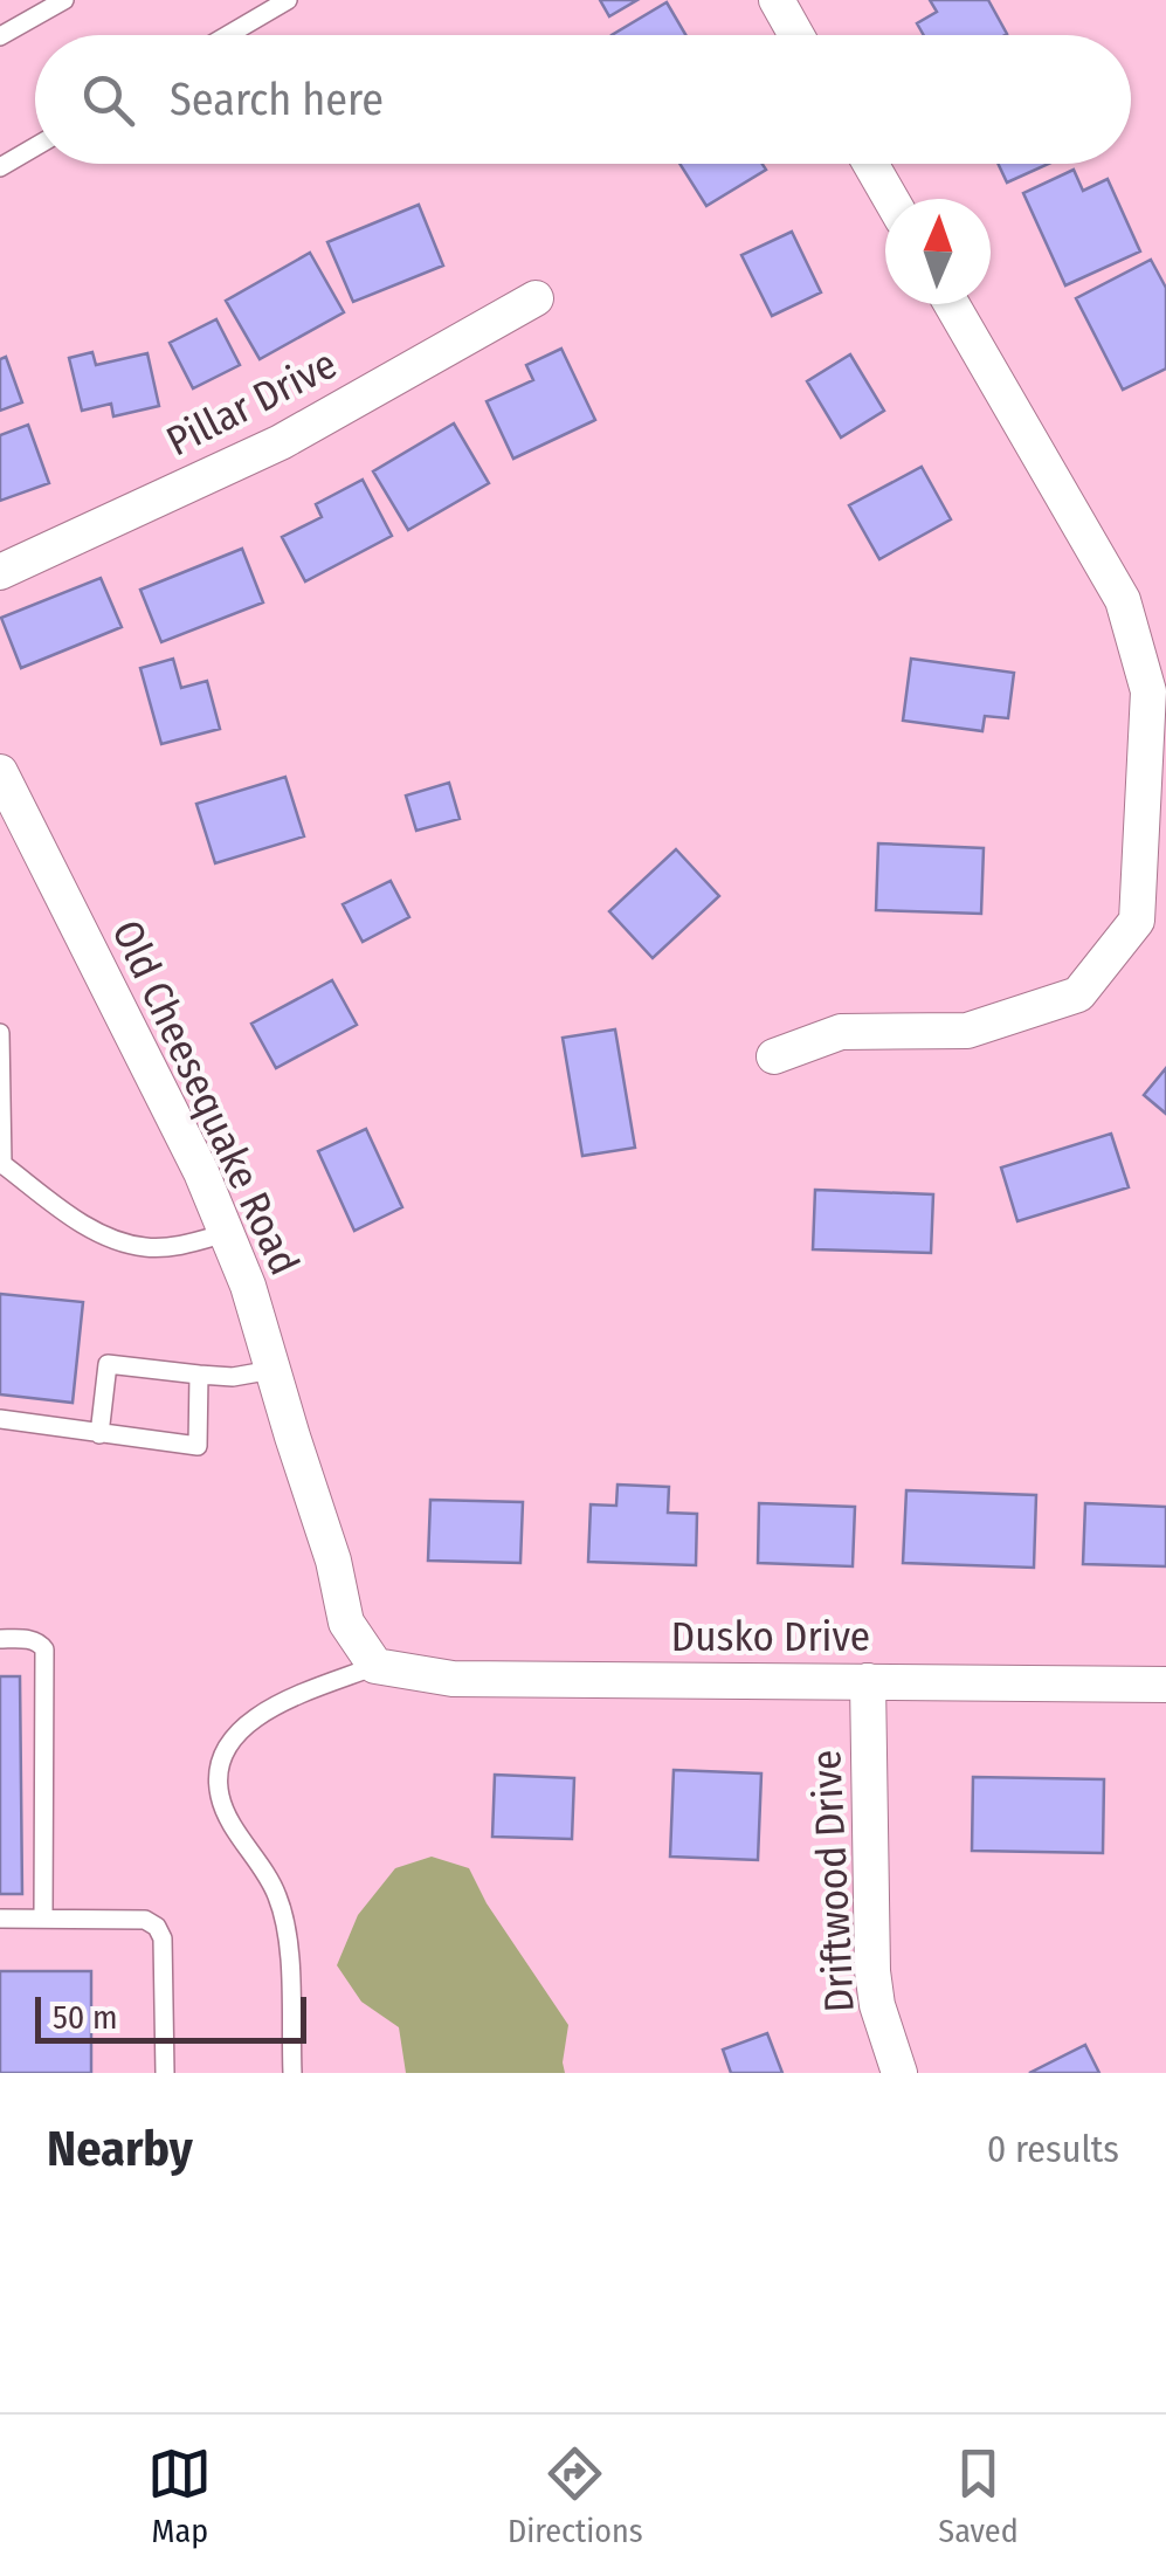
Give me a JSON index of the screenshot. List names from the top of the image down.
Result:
{
  "streets": {
    "street": [
      "Pillar Drive",
      "Old Cheesequake Road",
      "Dusko Drive",
      "Driftwood Drive"
    ]
  },
  "crossings": [
    ["Old Cheesequake Road", "Dusko Drive"],
    ["Dusko Drive", "Driftwood Drive"]
  ],
  "scale_bar": "50 m",
  "north": "top",
  "page": {
    "search": "Search here",
    "scale": "50 m",
    "heading": ["Nearby", "0 results"],
    "nav": ["Map", "Directions", "Saved"]
  }
}
